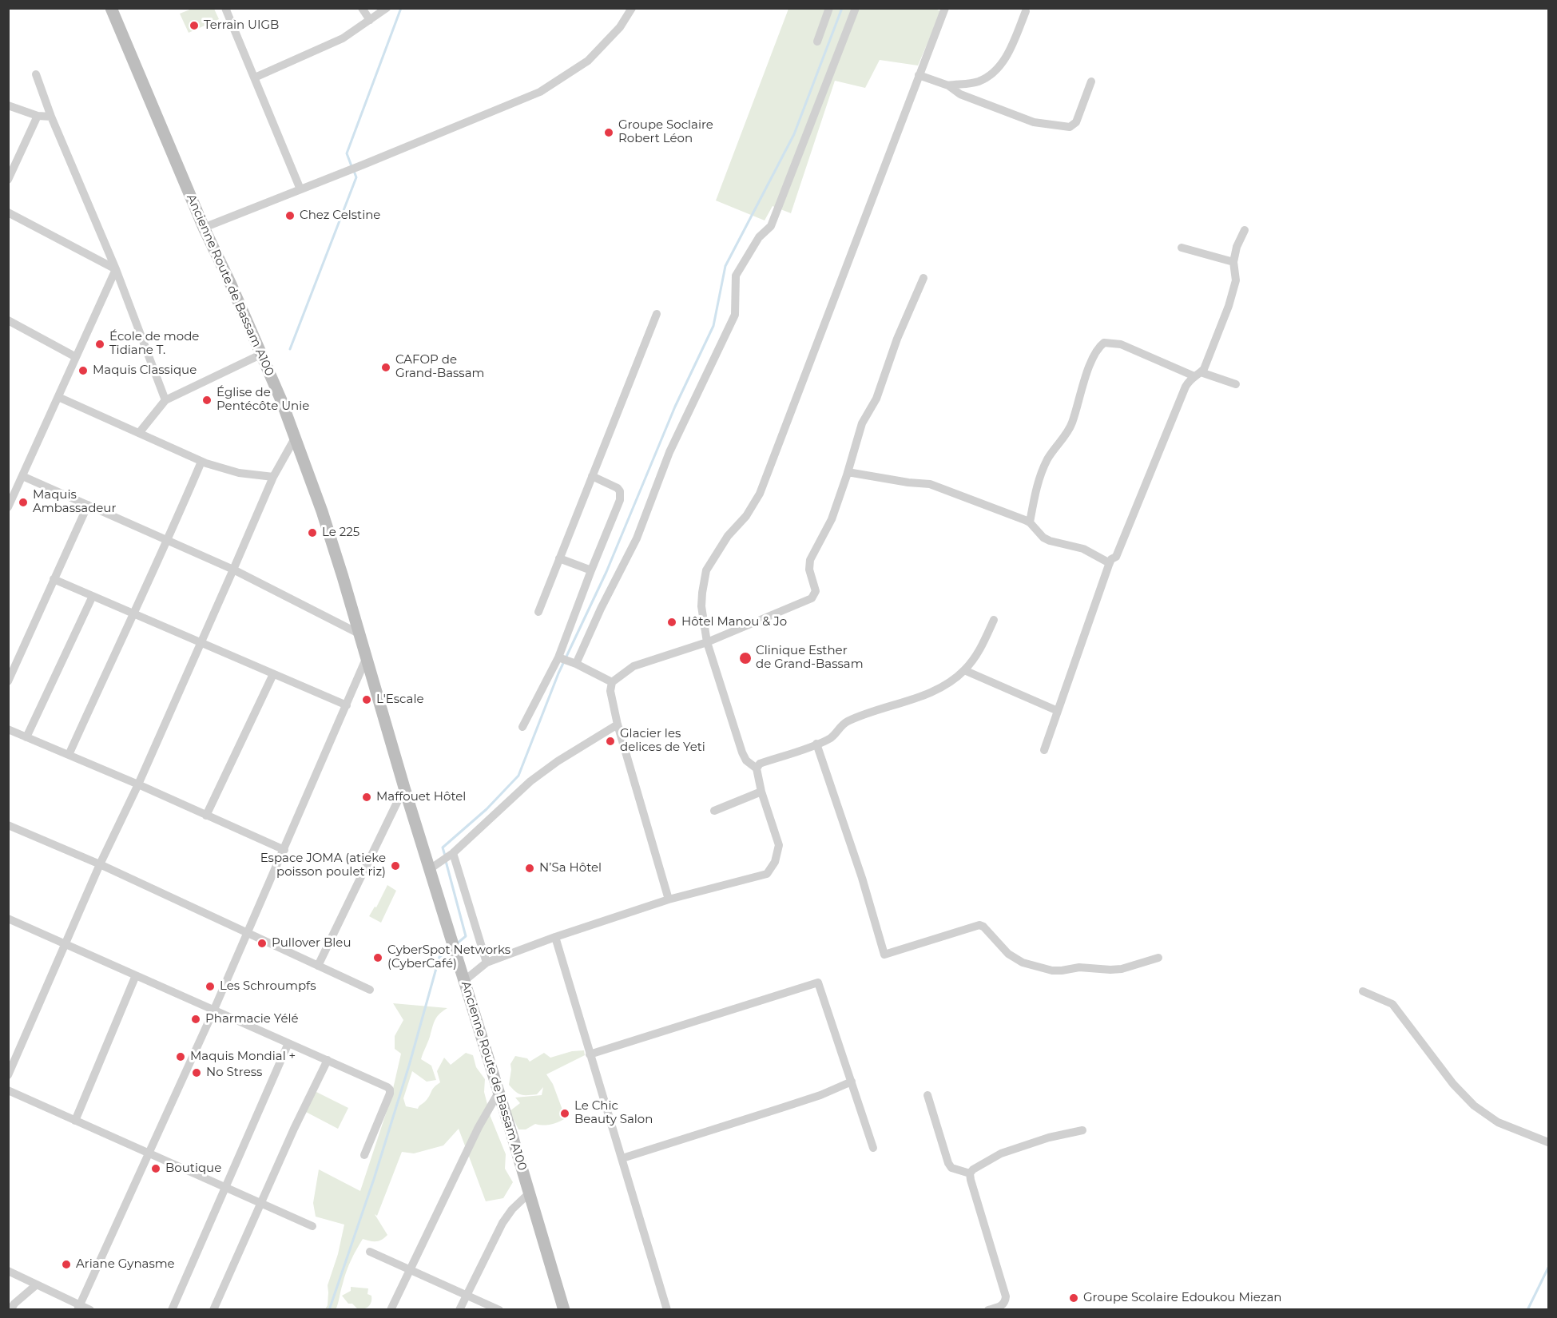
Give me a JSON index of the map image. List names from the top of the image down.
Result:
{
  "streets": {
    "main road": ["Ancienne Route de Bassam A100"]
  },
  "places": [
    "Terrain UIGB",
    "Groupe Soclaire Robert Léon",
    "Chez Celstine",
    "École de mode Tidiane T.",
    "CAFOP de Grand-Bassam",
    "Maquis Classique",
    "Église de Pentécôte Unie",
    "Maquis Ambassadeur",
    "Le 225",
    "Hôtel Manou & Jo",
    "Clinique Esther de Grand-Bassam",
    "L'Escale",
    "Glacier les delices de Yeti",
    "Maffouet Hôtel",
    "Espace JOMA (atieke poisson poulet riz)",
    "N’Sa Hôtel",
    "Pullover Bleu",
    "CyberSpot Networks (CyberCafé)",
    "Les Schroumpfs",
    "Pharmacie Yélé",
    "Maquis Mondial +",
    "No Stress",
    "Le Chic Beauty Salon",
    "Boutique",
    "Ariane Gynasme",
    "Groupe Scolaire Edoukou Miezan"
  ]
}
